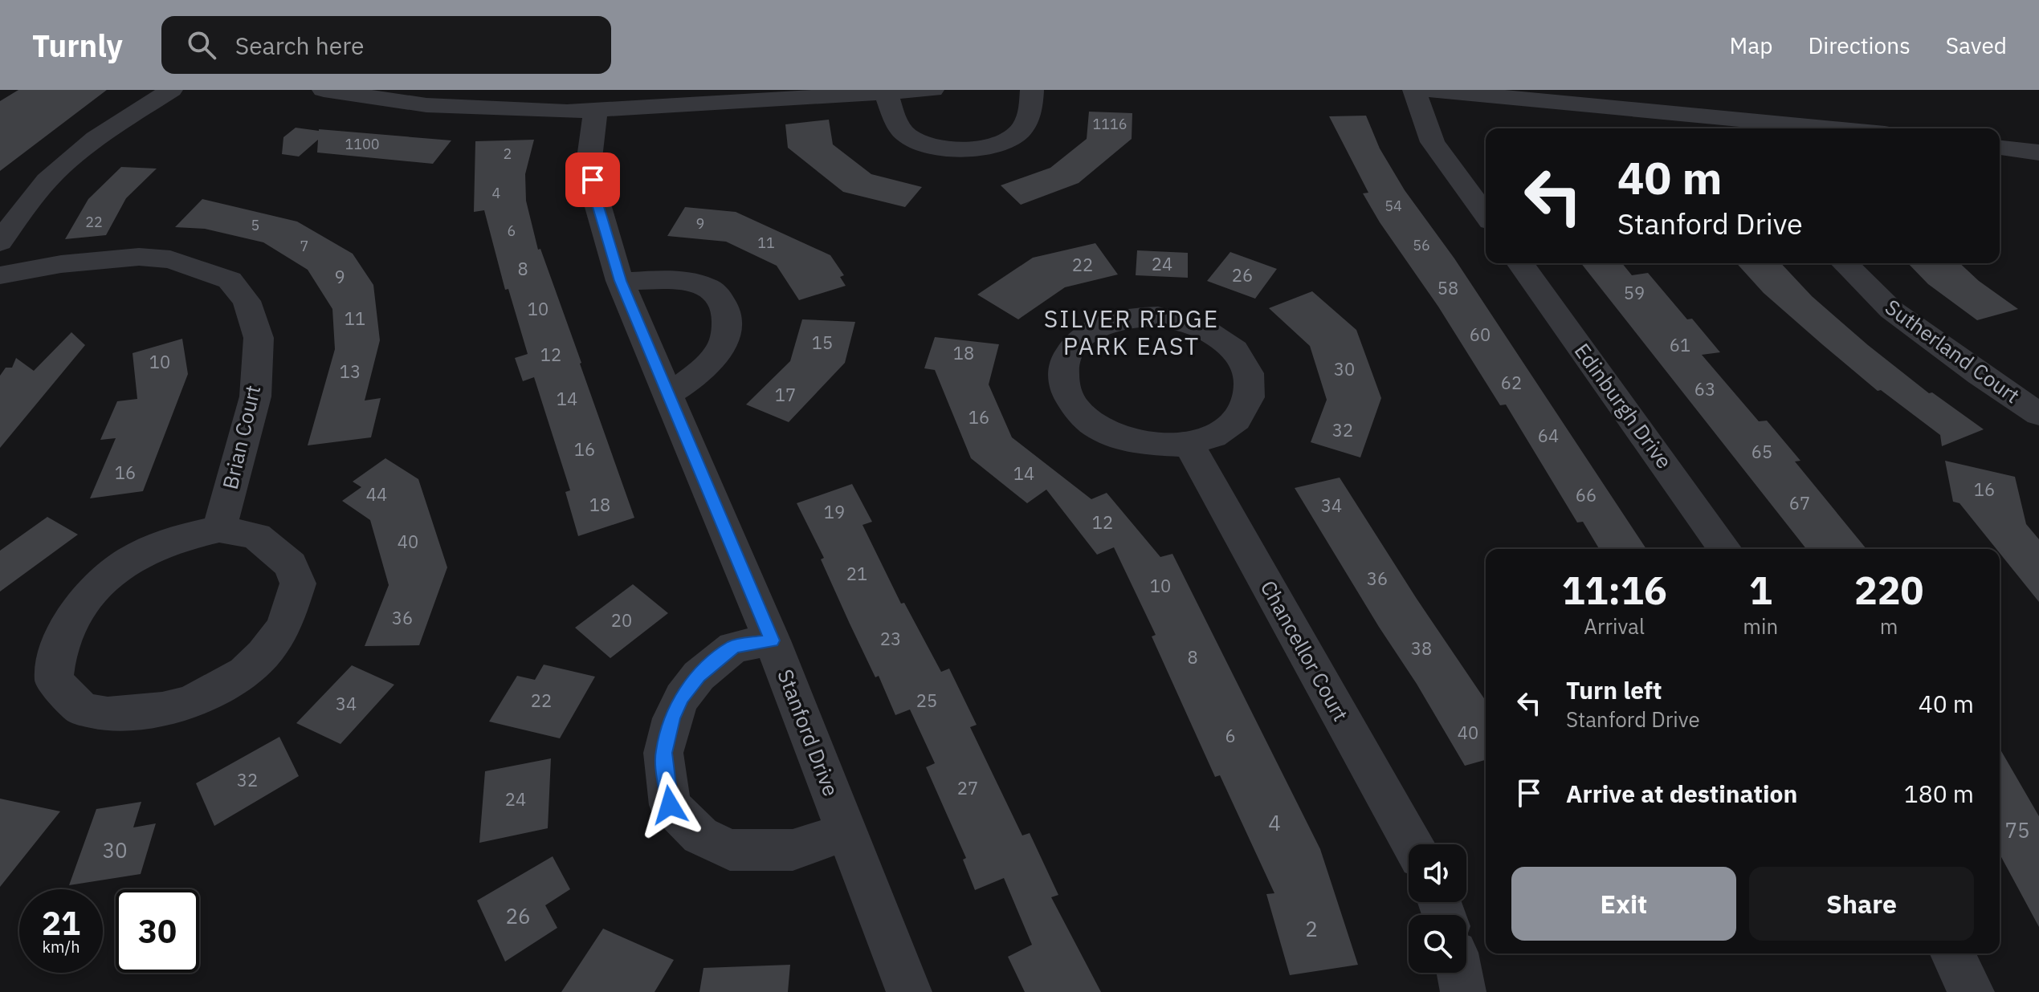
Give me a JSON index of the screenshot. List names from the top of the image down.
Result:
{
  "streets": {
    "street": [
      "Sutherland Court",
      "Edinburgh Drive",
      "Brian Court",
      "Chancellor Court",
      "Stanford Drive"
    ]
  },
  "districts": ["SILVER RIDGE PARK EAST"],
  "house_numbers": [
    "1116",
    "1100",
    "2",
    "4",
    "54",
    "22",
    "9",
    "5",
    "6",
    "11",
    "56",
    "7",
    "24",
    "22",
    "8",
    "26",
    "9",
    "58",
    "59",
    "10",
    "11",
    "60",
    "15",
    "61",
    "18",
    "12",
    "10",
    "30",
    "13",
    "62",
    "63",
    "17",
    "14",
    "16",
    "32",
    "64",
    "16",
    "65",
    "16",
    "14",
    "16",
    "44",
    "66",
    "67",
    "18",
    "34",
    "19",
    "12",
    "40",
    "21",
    "36",
    "10",
    "36",
    "20",
    "23",
    "38",
    "8",
    "22",
    "25",
    "34",
    "40",
    "6",
    "32",
    "27",
    "24",
    "4",
    "75",
    "30",
    "26",
    "2"
  ],
  "page": {
    "header": "Turnly",
    "search": "Search here",
    "nav": ["Map", "Directions", "Saved"],
    "turn": ["40 m", "Stanford Drive"],
    "eta": [
      "11:16",
      "Arrival",
      "1",
      "min",
      "220",
      "m"
    ],
    "list": [
      {
        "name": "Turn left",
        "note": "Stanford Drive",
        "value": "40 m"
      },
      {
        "name": "Arrive at destination",
        "value": "180 m"
      }
    ],
    "buttons": ["Exit", "Share"],
    "speed": "21 km/h",
    "limit": "30"
  }
}
